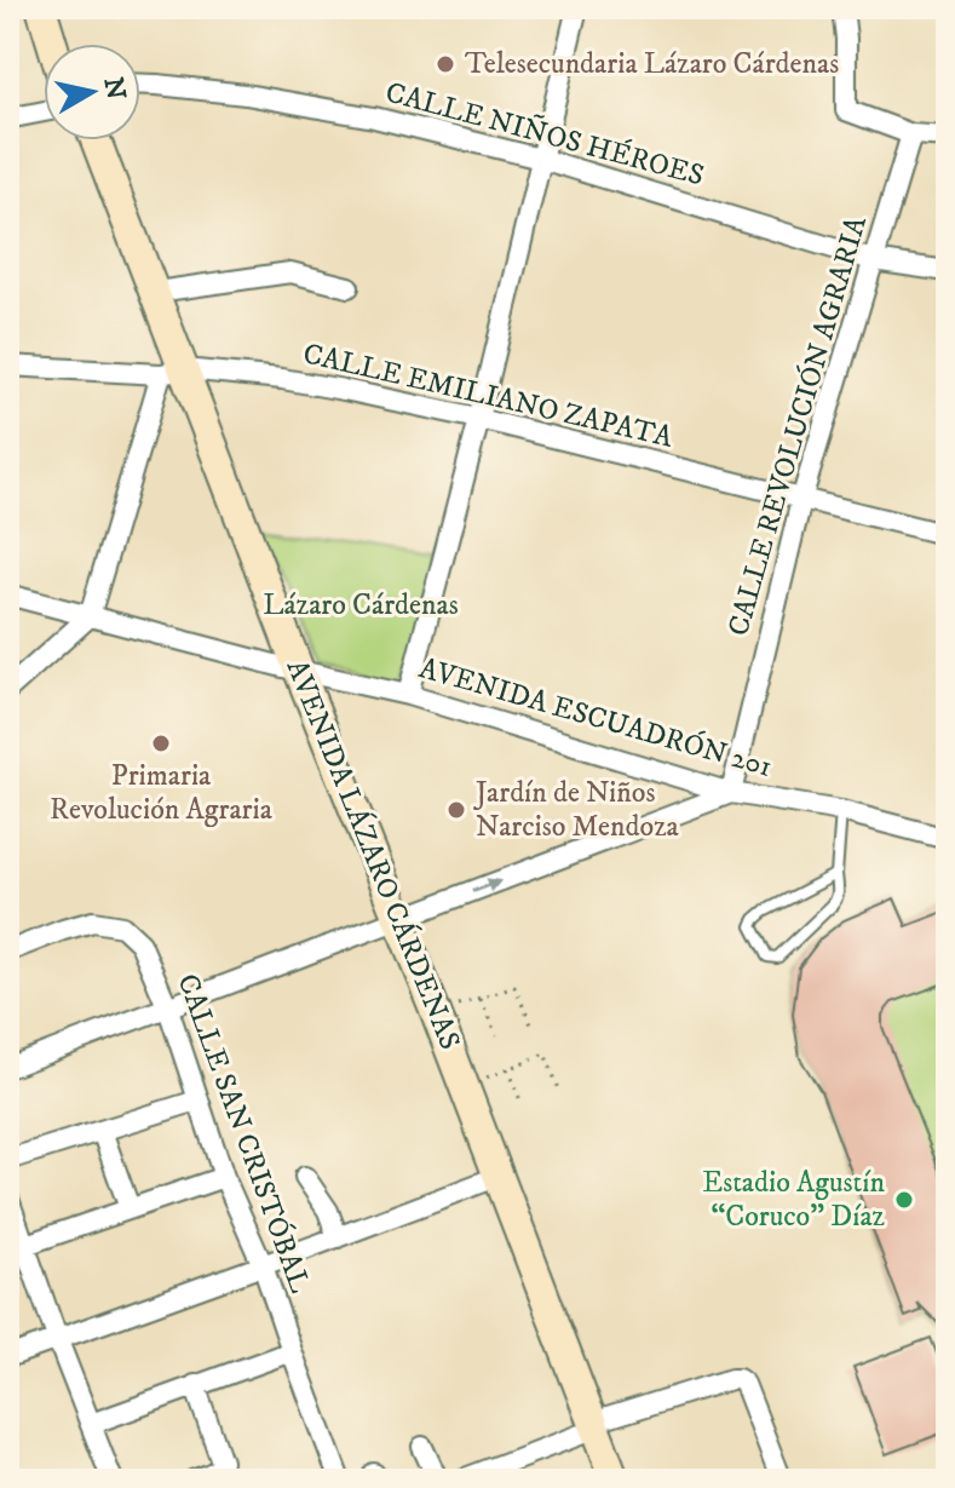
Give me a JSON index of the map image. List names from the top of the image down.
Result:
{
  "streets": {
    "main road": ["AVENIDA LÁZARO CÁRDENAS"],
    "street": [
      "CALLE NIÑOS HÉROES",
      "CALLE EMILIANO ZAPATA",
      "CALLE REVOLUCIÓN AGRARIA",
      "AVENIDA ESCUADRÓN 201",
      "CALLE SAN CRISTÓBAL"
    ]
  },
  "crossings": [
    ["CALLE NIÑOS HÉROES", "CALLE REVOLUCIÓN AGRARIA"],
    ["CALLE EMILIANO ZAPATA", "CALLE REVOLUCIÓN AGRARIA"],
    ["CALLE EMILIANO ZAPATA", "AVENIDA LÁZARO CÁRDENAS"],
    ["CALLE REVOLUCIÓN AGRARIA", "AVENIDA ESCUADRÓN 201"],
    ["AVENIDA ESCUADRÓN 201", "AVENIDA LÁZARO CÁRDENAS"]
  ],
  "parks": ["Lázaro Cárdenas"],
  "places": [
    "Telesecundaria Lázaro Cárdenas",
    "Primaria Revolución Agraria",
    "Jardín de Niños Narciso Mendoza",
    "Estadio Agustín “Coruco” Díaz"
  ],
  "north": "right"
}
